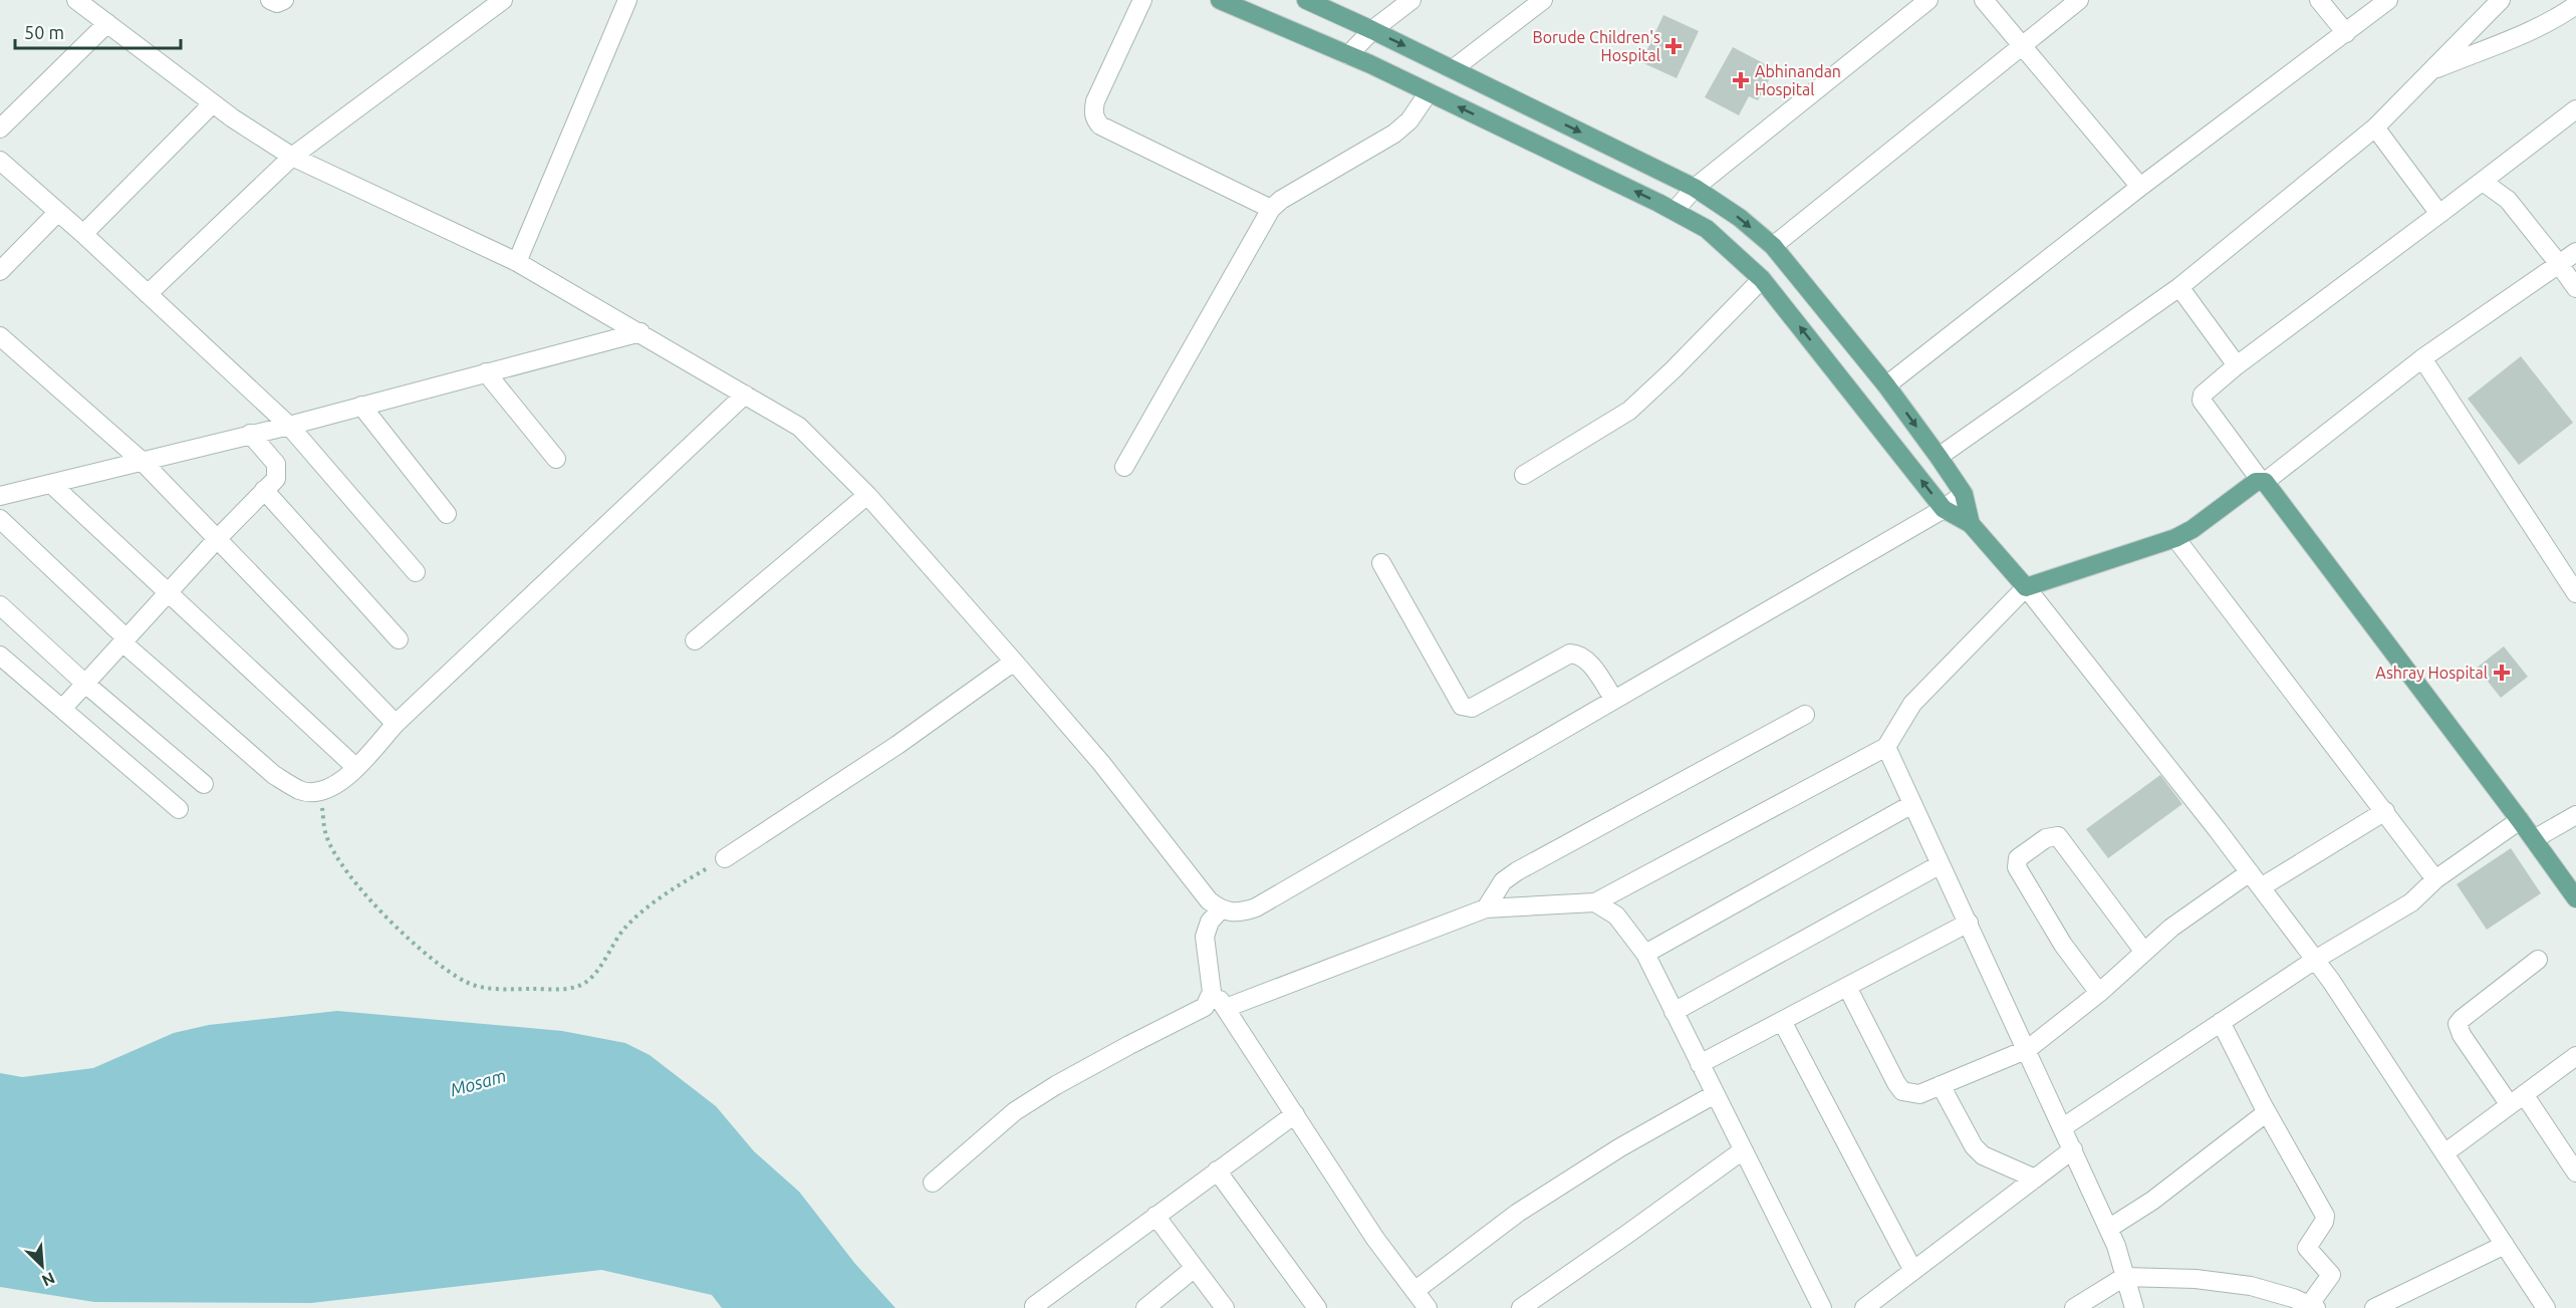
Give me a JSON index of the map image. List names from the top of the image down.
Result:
{
  "water": ["Mosam"],
  "places": {
    "health": ["Borude Children's Hospital", "Abhinandan Hospital", "Ashray Hospital"]
  },
  "scale_bar": "50 m",
  "north": "bottom right"
}
